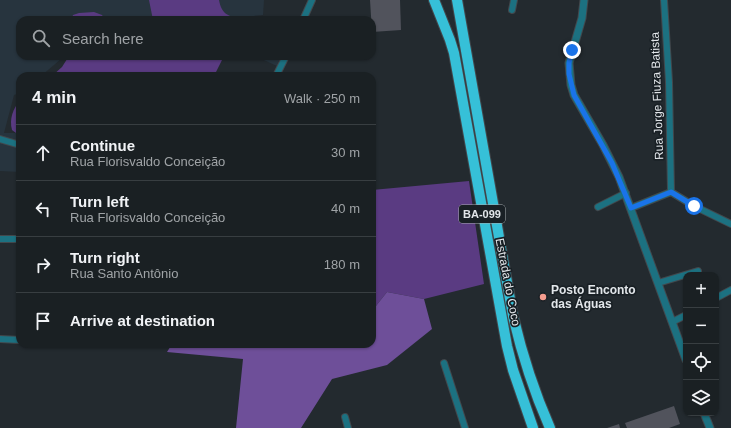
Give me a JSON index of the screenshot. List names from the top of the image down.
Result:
{
  "streets": {
    "highway": ["BA-099", "Estrada do Coco"],
    "street": ["Rua Jorge Fiuza Batista"]
  },
  "places": ["Posto Enconto das Águas"],
  "page": {
    "search": "Search here",
    "heading": ["4 min", "Walk · 250 m"],
    "list": [
      ["Continue", "Rua Florisvaldo Conceição", "30 m"],
      ["Turn left", "Rua Florisvaldo Conceição", "40 m"],
      ["Turn right", "Rua Santo Antônio", "180 m"],
      "Arrive at destination"
    ],
    "map_buttons": ["+", "−"]
  }
}
